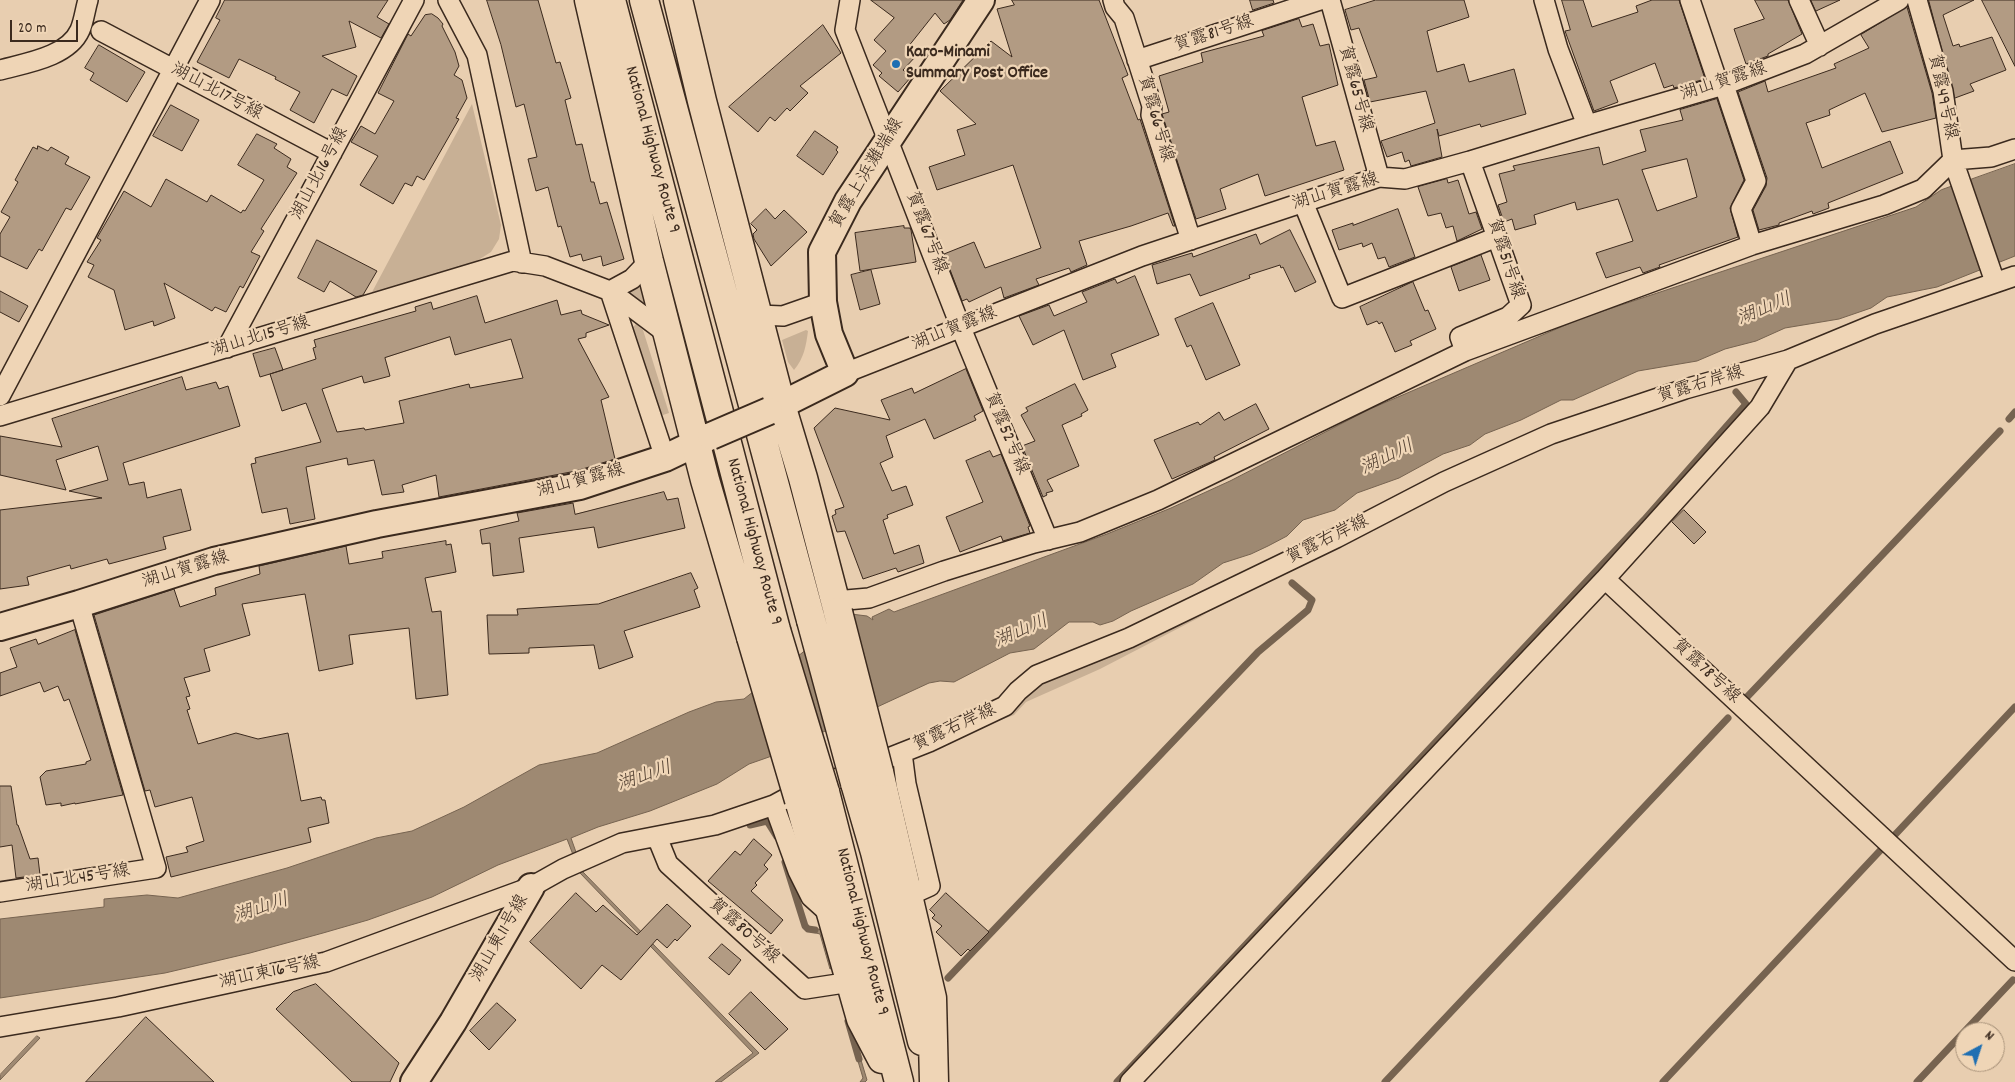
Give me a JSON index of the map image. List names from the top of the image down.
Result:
{
  "streets": {
    "highway": ["National Highway Route 9"],
    "street": [
      "賀露81号線",
      "湖山賀露線",
      "賀露65号線",
      "湖山北17号線",
      "賀露49号線",
      "賀露66号線",
      "湖山北16号線",
      "賀露上浜灘端線",
      "賀露67号線",
      "賀露51号線",
      "湖山北15号線",
      "賀露右岸線",
      "賀露52号線",
      "賀露78号線",
      "湖山北45号線",
      "賀露80号線",
      "湖山東11号線",
      "湖山東16号線"
    ]
  },
  "crossings": [
    ["賀露81号線", "賀露66号線"],
    ["湖山賀露線", "賀露65号線"],
    ["湖山賀露線", "賀露66号線"],
    ["湖山賀露線", "賀露上浜灘端線"],
    ["湖山賀露線", "賀露67号線"],
    ["湖山賀露線", "賀露51号線"],
    ["湖山賀露線", "賀露52号線"],
    ["湖山賀露線", "湖山北45号線"],
    ["湖山北17号線", "湖山北16号線"],
    ["賀露49号線", "賀露右岸線"],
    ["National Highway Route 9", "賀露右岸線"],
    ["湖山北16号線", "湖山北15号線"],
    ["賀露上浜灘端線", "賀露67号線"],
    ["賀露67号線", "賀露52号線"],
    ["賀露右岸線", "賀露80号線"],
    ["賀露右岸線", "湖山東11号線"],
    ["賀露80号線", "湖山東11号線"],
    ["湖山東11号線", "湖山東16号線"]
  ],
  "water": ["湖山川"],
  "places": ["Karo-Minami Summary Post Office"],
  "scale_bar": "20 m",
  "north": "top right"
}
